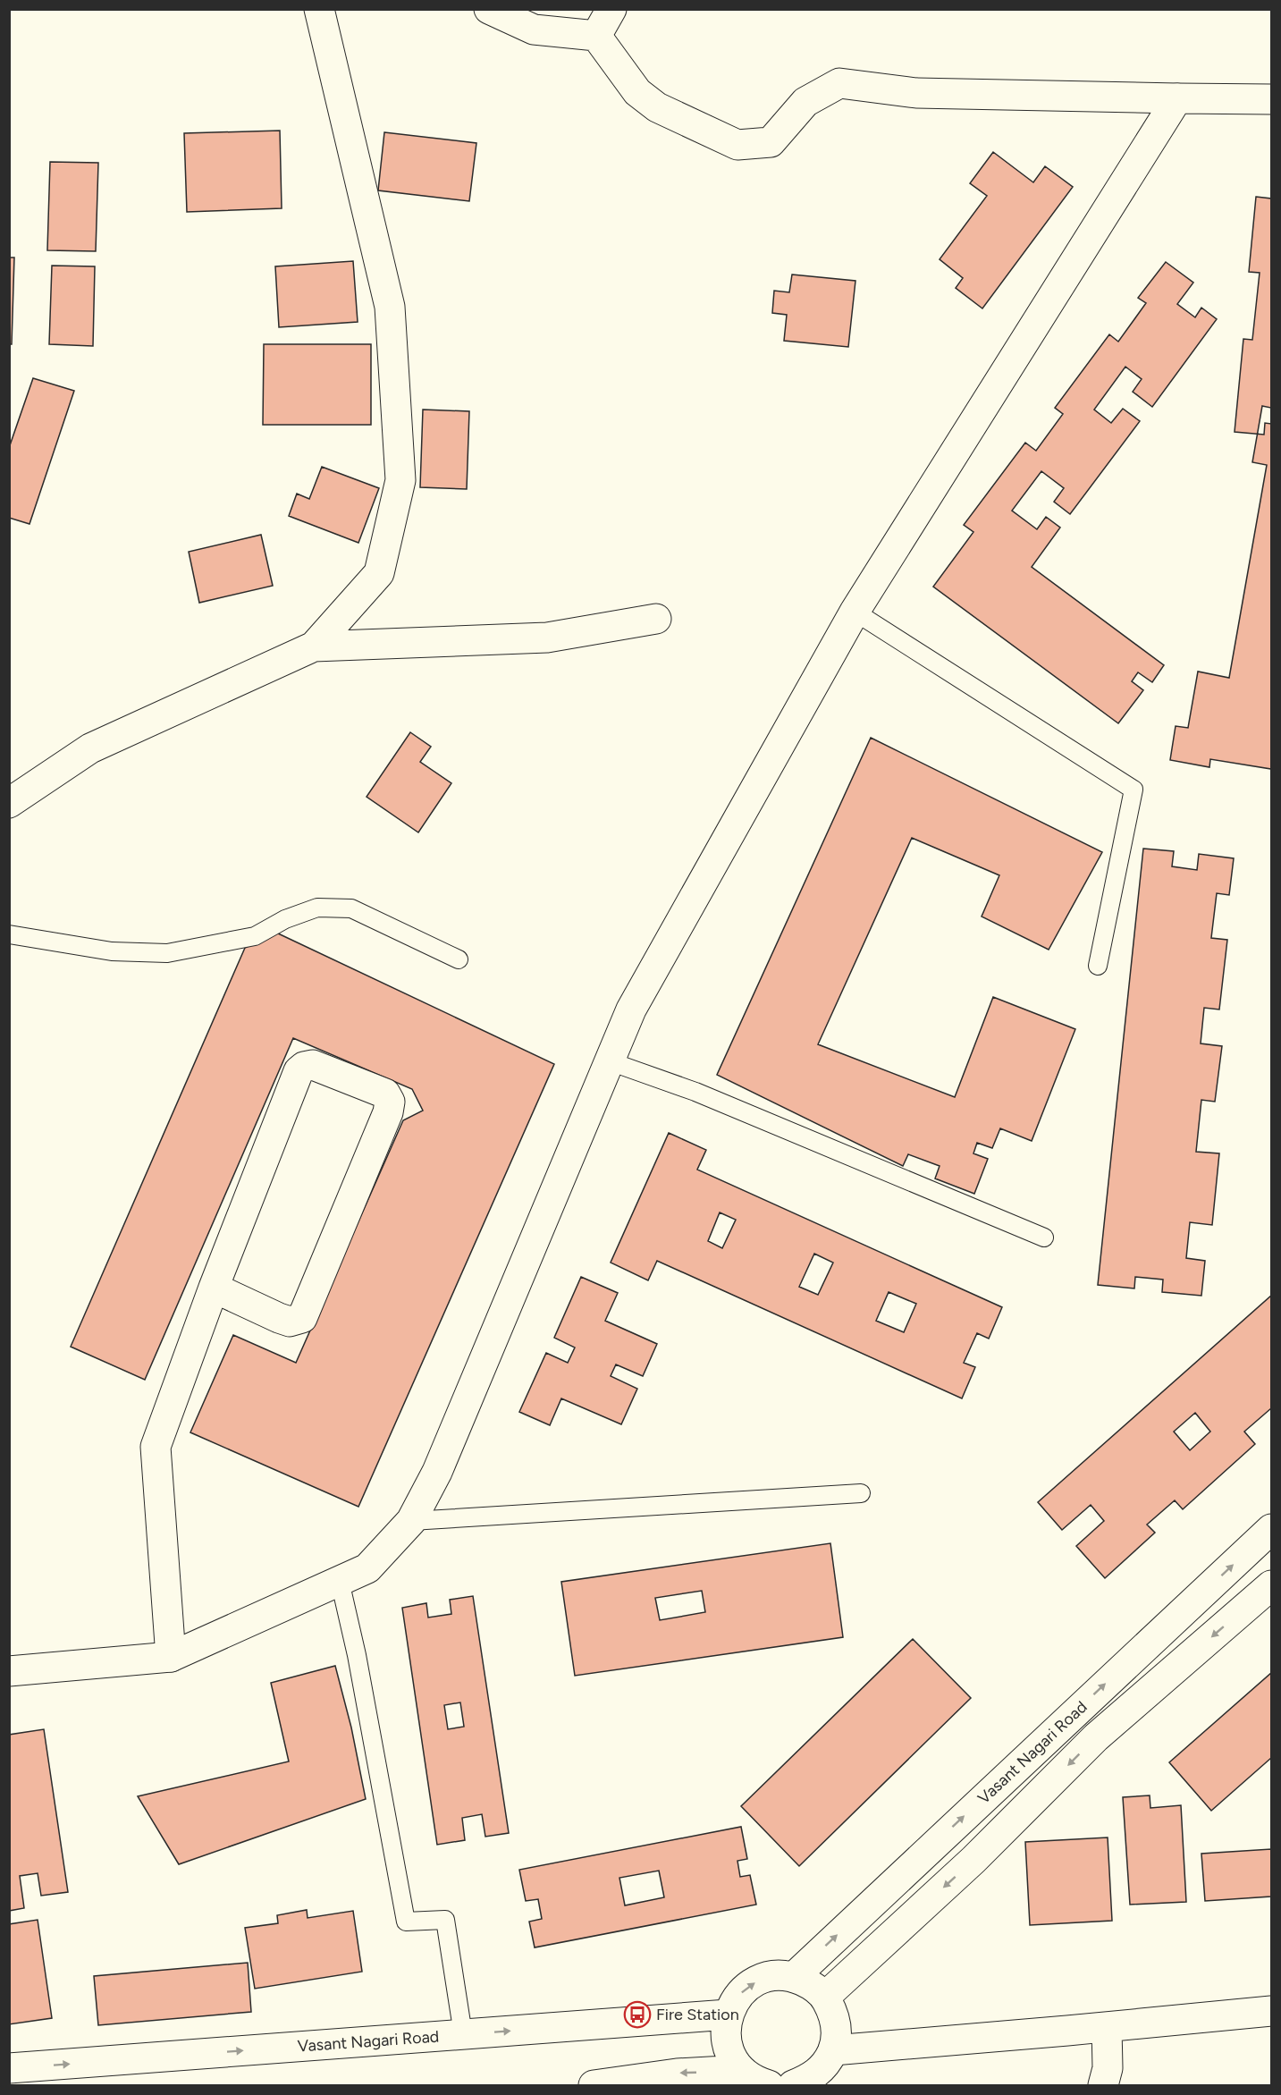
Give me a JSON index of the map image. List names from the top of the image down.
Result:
{
  "streets": {
    "street": ["Vasant Nagari Road"]
  },
  "places": {
    "bus stop": ["Fire Station"]
  }
}
